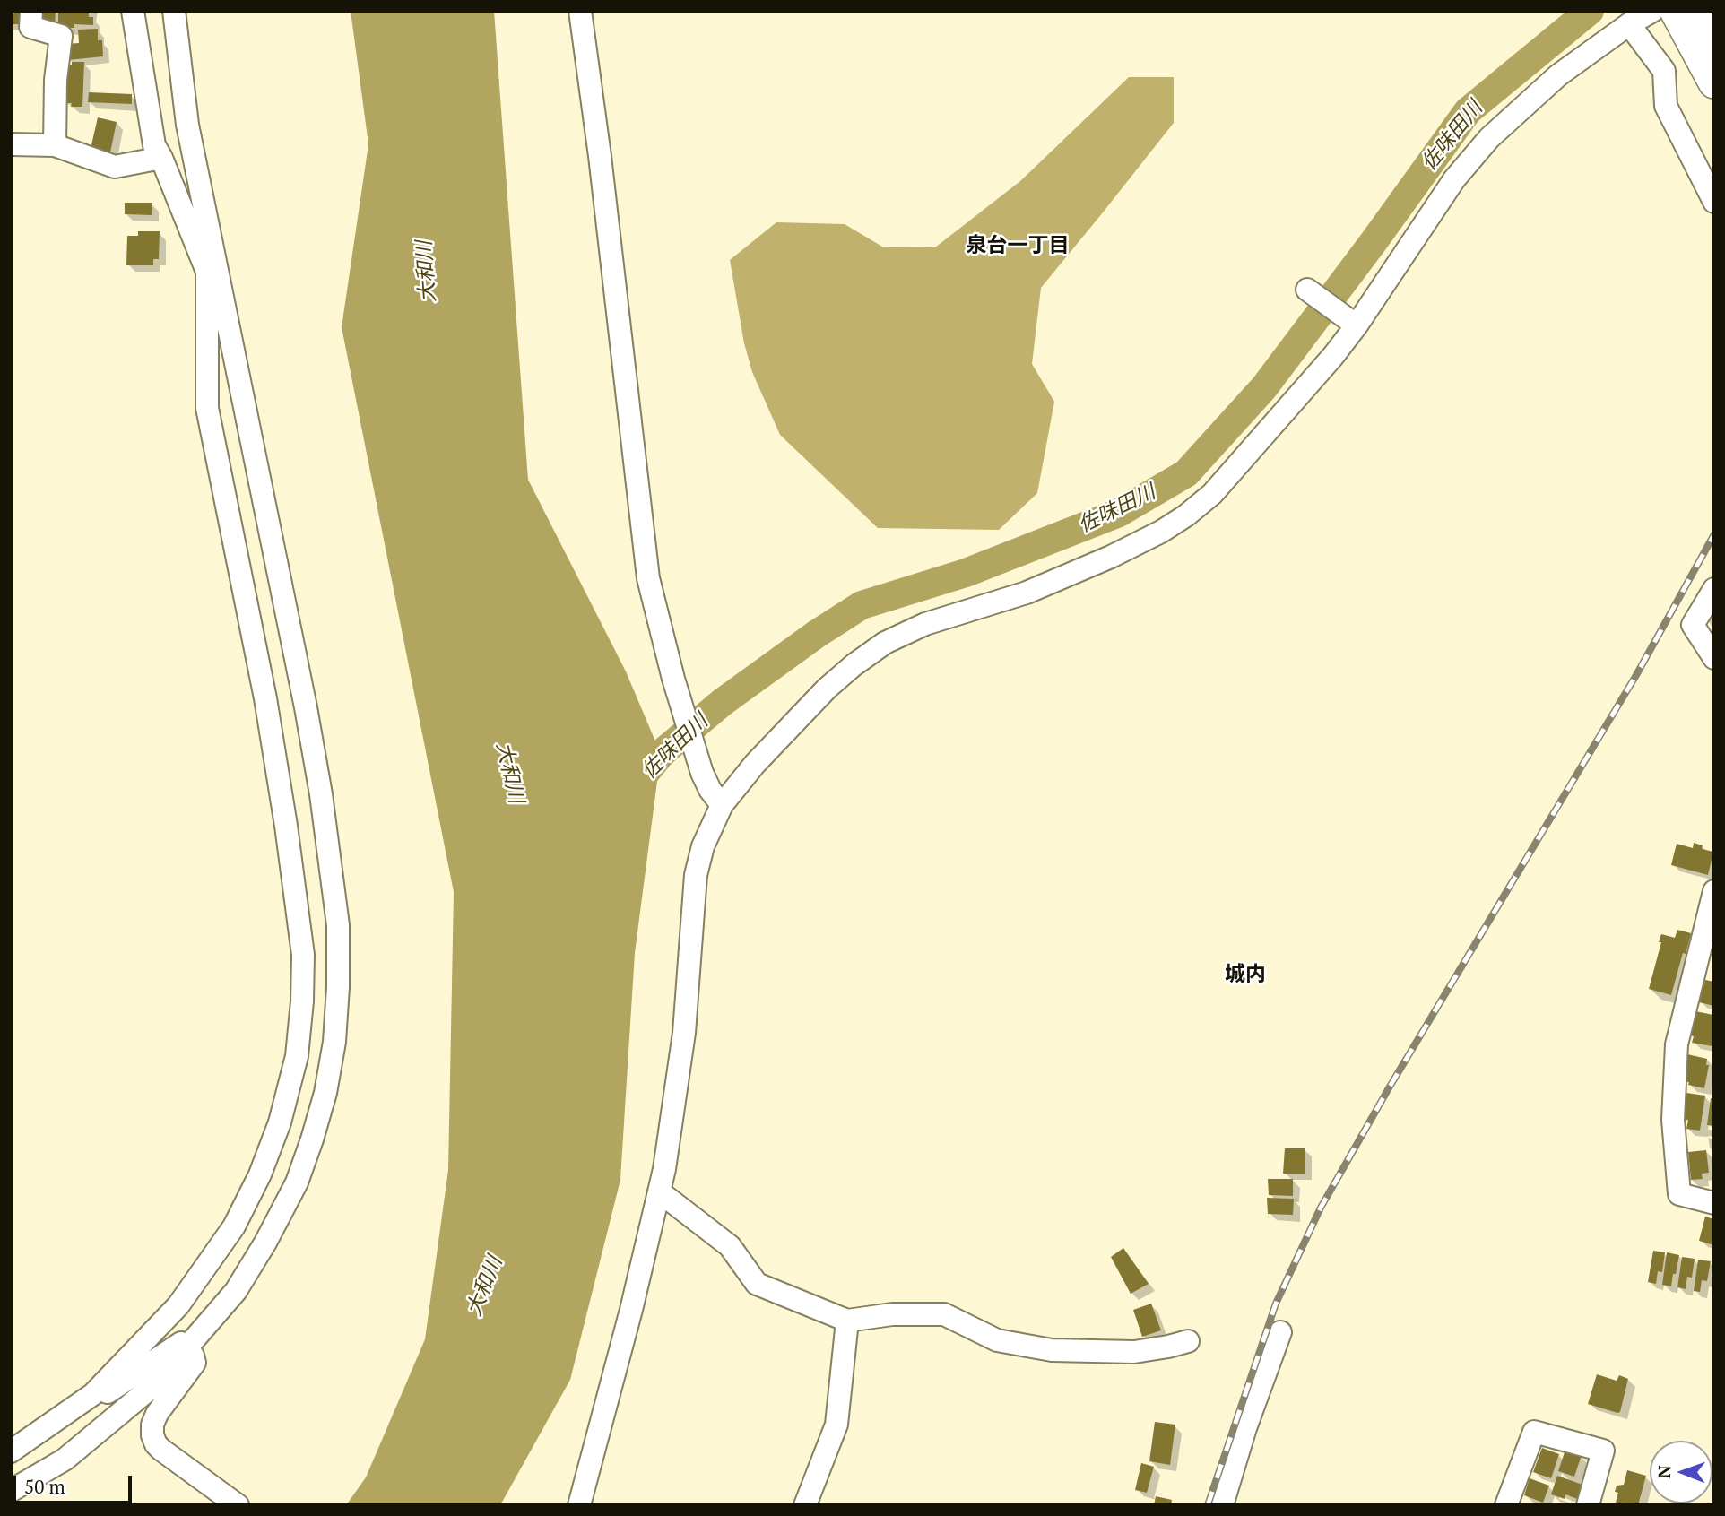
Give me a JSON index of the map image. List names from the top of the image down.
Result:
{
  "districts": ["泉台一丁目", "城内"],
  "water": ["佐味田川", "大和川"],
  "scale_bar": "50 m",
  "north": "left"
}
